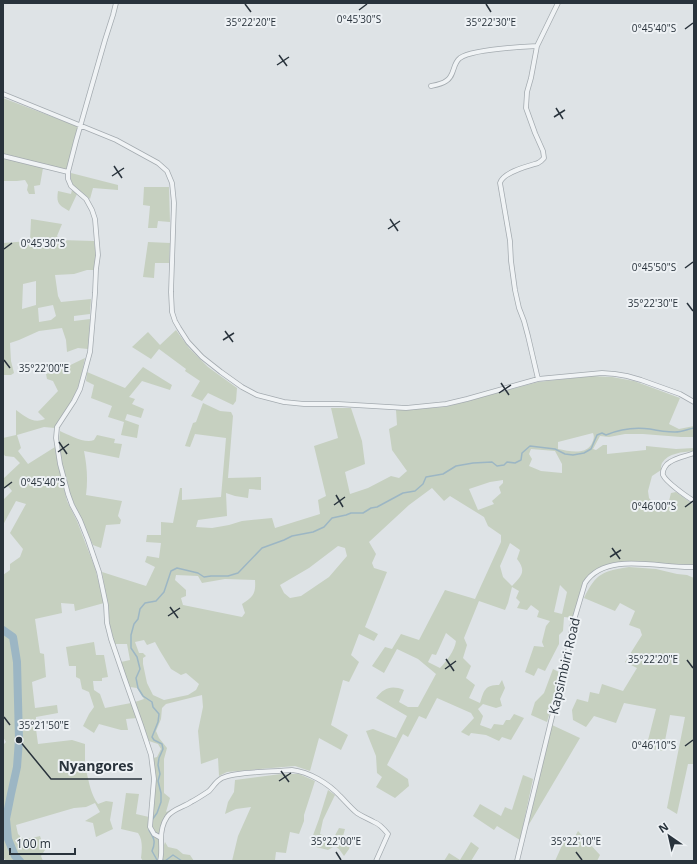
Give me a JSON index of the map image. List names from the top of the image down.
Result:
{
  "streets": {
    "street": ["Kapsimbiri Road"]
  },
  "places": ["Nyangores"],
  "scale_bar": "100 m",
  "north": "top left",
  "coordinates": [
    "0°45'30\"S",
    "35°22'20\"E",
    "35°22'30\"E",
    "0°45'40\"S",
    "0°45'50\"S",
    "35°22'00\"E",
    "0°46'00\"S",
    "35°21'50\"E",
    "0°46'10\"S",
    "35°22'10\"E"
  ]
}
